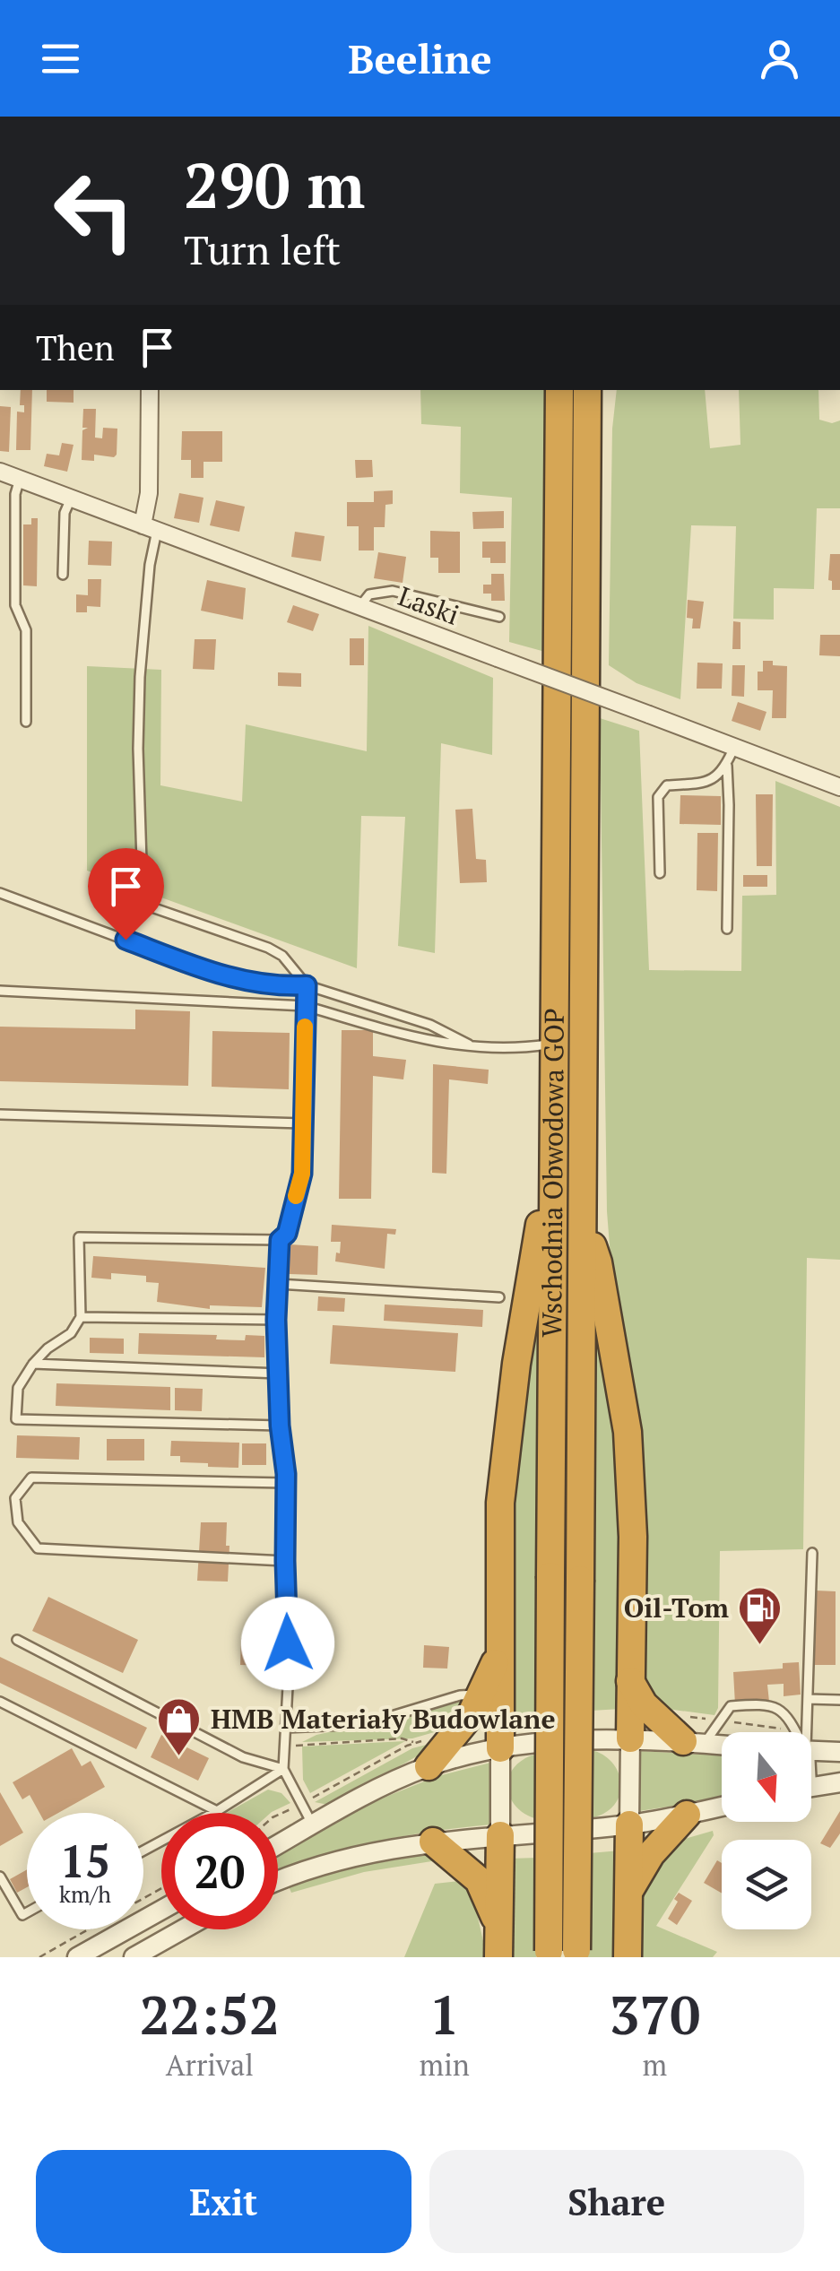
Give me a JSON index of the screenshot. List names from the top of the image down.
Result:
{
  "streets": {
    "highway": ["Wschodnia Obwodowa GOP"],
    "street": ["Laski"]
  },
  "places": {
    "fuel station": ["Oil-Tom"],
    "shop": ["HMB Materiały Budowlane"]
  },
  "north": "bottom",
  "page": {
    "header": "Beeline",
    "turn": ["290 m", "Turn left"],
    "then": "Then",
    "speed": "15 km/h",
    "limit": "20",
    "eta": [
      "22:52",
      "Arrival",
      "1",
      "min",
      "370",
      "m"
    ],
    "buttons": ["Exit", "Share"]
  }
}
